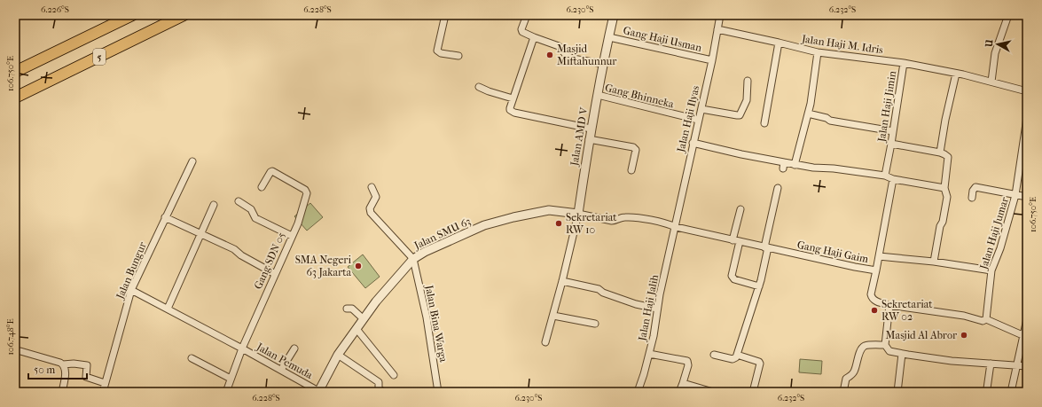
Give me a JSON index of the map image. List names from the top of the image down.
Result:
{
  "streets": {
    "highway": ["5"],
    "street": [
      "Gang Haji Usman",
      "Jalan Haji M. Idris",
      "Gang Bhinneka",
      "Jalan Haji Jimin",
      "Jalan Haji Ilyas",
      "Jalan AMD V",
      "Jalan SMU 63",
      "Jalan Haji Jumar",
      "Gang Haji Gaim",
      "Gang SDN 05",
      "Jalan Bungur",
      "Jalan Haji Jalih",
      "Jalan Bina Warga",
      "Jalan Pemuda"
    ]
  },
  "crossings": [
    ["Gang Haji Usman", "Jalan Haji Ilyas"],
    ["Gang Haji Usman", "Jalan AMD V"],
    ["Jalan Haji M. Idris", "Jalan Haji Jimin"],
    ["Jalan Haji M. Idris", "Jalan Haji Ilyas"],
    ["Gang Bhinneka", "Jalan Haji Ilyas"],
    ["Gang Bhinneka", "Jalan AMD V"],
    ["Jalan Haji Ilyas", "Gang Haji Gaim"],
    ["Jalan Haji Ilyas", "Jalan Haji Jalih"],
    ["Jalan AMD V", "Jalan SMU 63"],
    ["Jalan AMD V", "Gang Haji Gaim"],
    ["Jalan SMU 63", "Gang Haji Gaim"],
    ["Jalan SMU 63", "Jalan Bina Warga"],
    ["Jalan SMU 63", "Jalan Pemuda"],
    ["Gang Haji Gaim", "Jalan Haji Jalih"],
    ["Gang SDN 05", "Jalan Pemuda"],
    ["Jalan Bungur", "Jalan Pemuda"]
  ],
  "places": [
    "Masjid Miftahunnur",
    "Sekretariat RW 10",
    "SMA Negeri 63 Jakarta",
    "Sekretariat RW 02",
    "Masjid Al Abror"
  ],
  "scale_bar": "50 m",
  "north": "left",
  "coordinates": [
    "6.226°S",
    "6.228°S",
    "6.230°S",
    "6.232°S",
    "106.750°E",
    "106.748°E"
  ]
}
